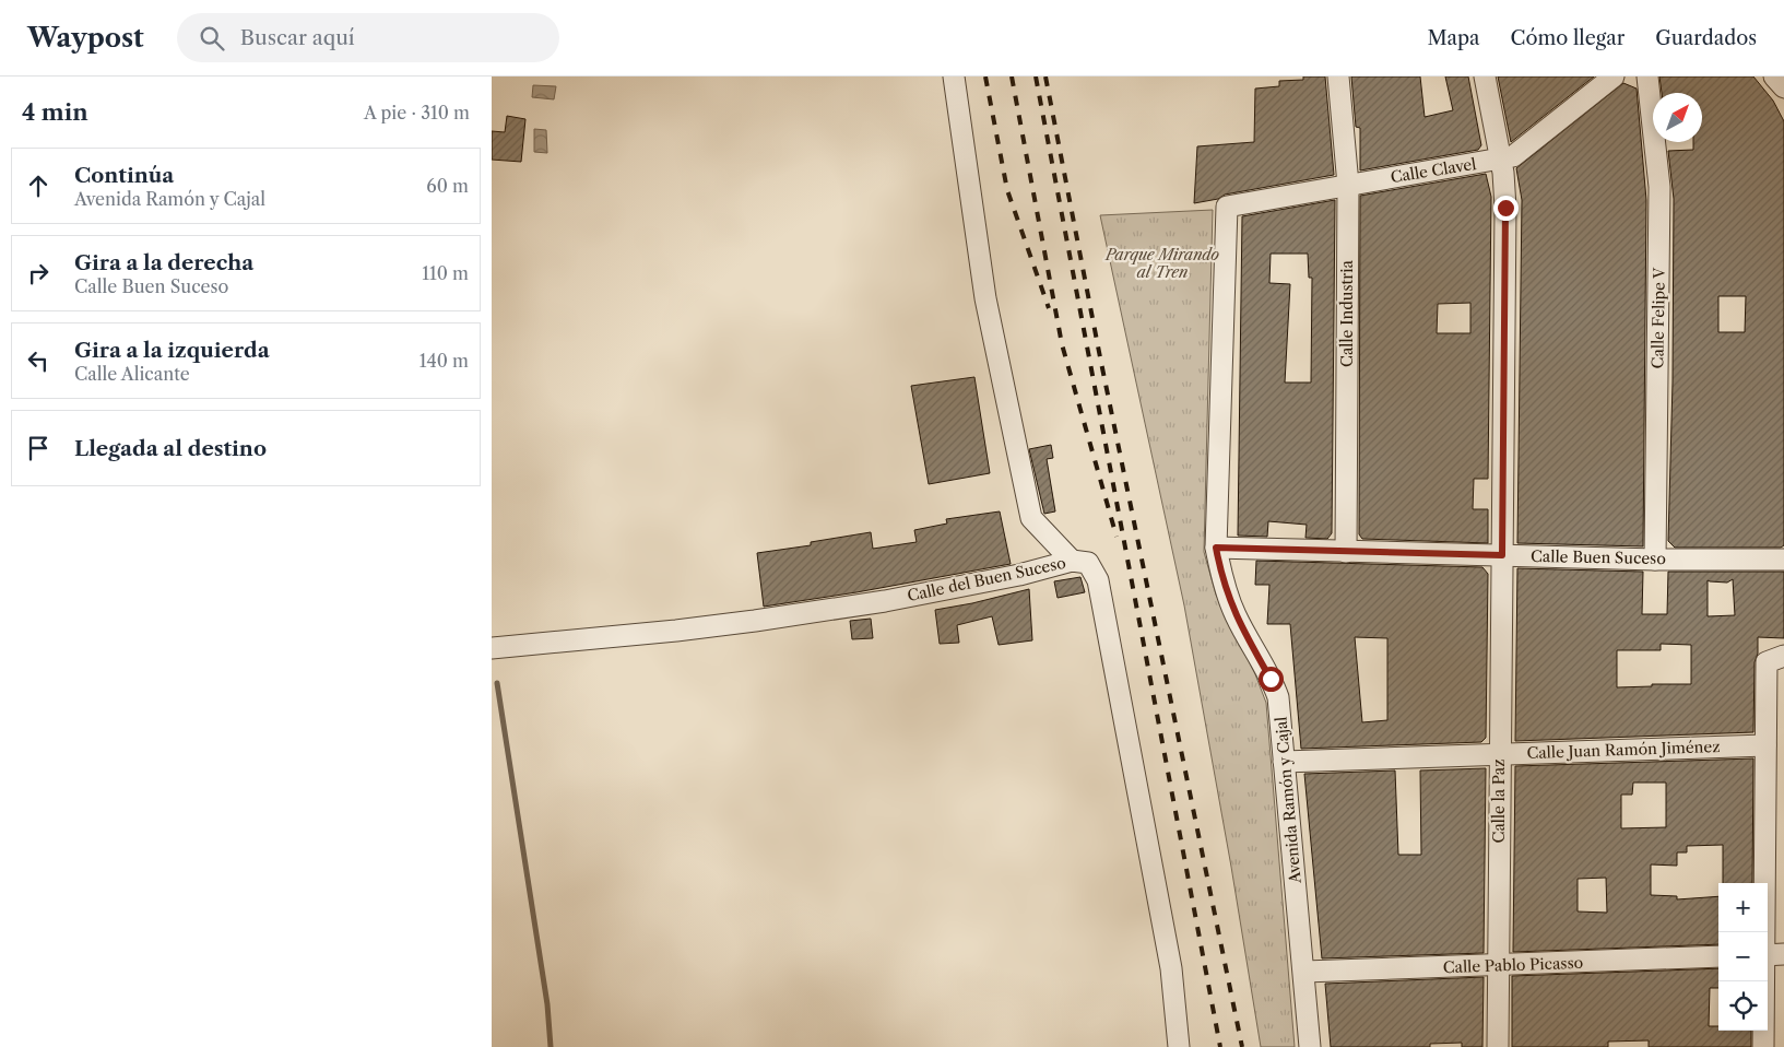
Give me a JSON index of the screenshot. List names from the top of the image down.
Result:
{
  "streets": {
    "street": [
      "Calle Clavel",
      "Calle Industria",
      "Calle Felipe V",
      "Calle Buen Suceso",
      "Calle del Buen Suceso",
      "Calle Juan Ramón Jiménez",
      "Avenida Ramón y Cajal",
      "Calle la Paz",
      "Calle Pablo Picasso"
    ]
  },
  "crossings": [
    ["Calle Clavel", "Calle Industria"],
    ["Calle Clavel", "Avenida Ramón y Cajal"],
    ["Calle Clavel", "Calle la Paz"],
    ["Calle Industria", "Calle Buen Suceso"],
    ["Calle Felipe V", "Calle Buen Suceso"],
    ["Calle Buen Suceso", "Avenida Ramón y Cajal"],
    ["Calle Buen Suceso", "Calle la Paz"],
    ["Calle Juan Ramón Jiménez", "Avenida Ramón y Cajal"],
    ["Calle Juan Ramón Jiménez", "Calle la Paz"],
    ["Avenida Ramón y Cajal", "Calle Pablo Picasso"],
    ["Calle la Paz", "Calle Pablo Picasso"]
  ],
  "parks": ["Parque Mirando al Tren"],
  "north": "top right",
  "page": {
    "header": "Waypost",
    "search": "Buscar aquí",
    "nav": ["Mapa", "Cómo llegar", "Guardados"],
    "heading": ["4 min", "A pie · 310 m"],
    "list": [
      ["Continúa", "Avenida Ramón y Cajal", "60 m"],
      ["Gira a la derecha", "Calle Buen Suceso", "110 m"],
      ["Gira a la izquierda", "Calle Alicante", "140 m"],
      "Llegada al destino"
    ],
    "map_buttons": ["+", "−"]
  }
}
